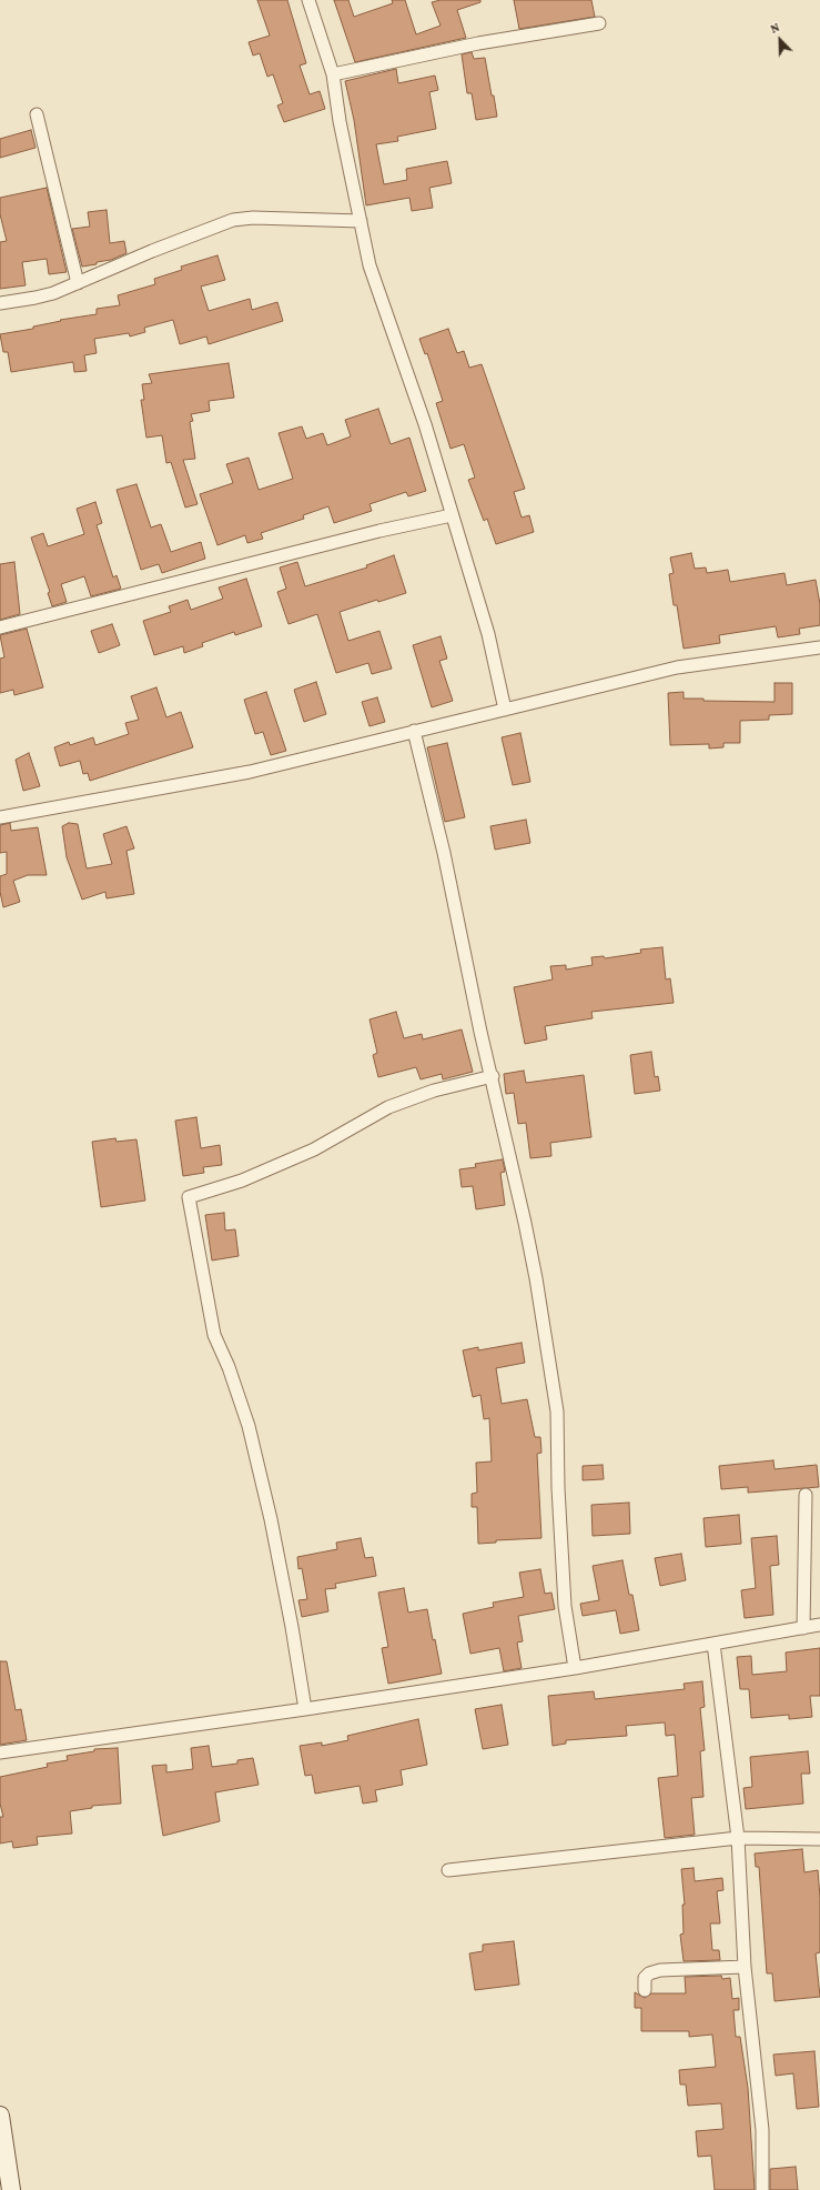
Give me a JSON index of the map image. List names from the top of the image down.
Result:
{
  "north": "top left"
}
